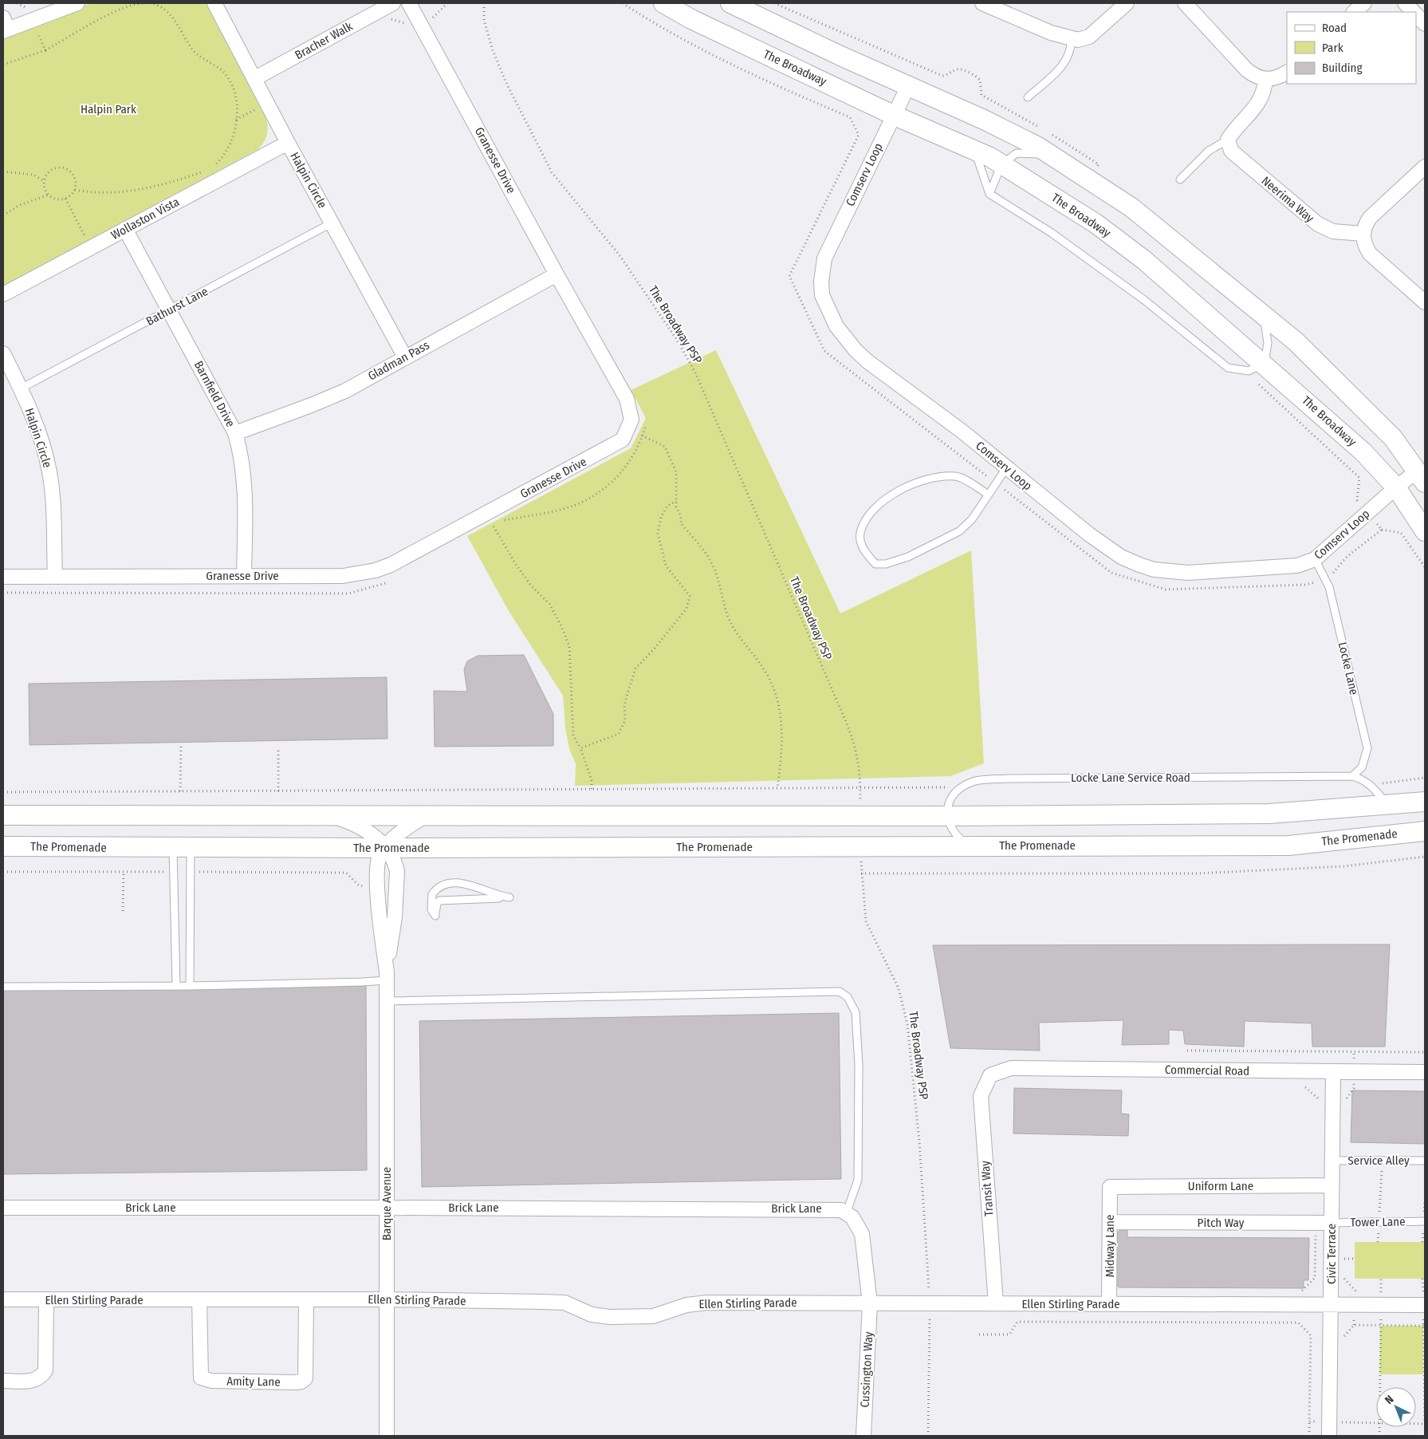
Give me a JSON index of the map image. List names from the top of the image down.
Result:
{
  "streets": {
    "main road": ["The Broadway", "The Promenade"],
    "street": [
      "Bracher Walk",
      "Granesse Drive",
      "Comserv Loop",
      "Halpin Circle",
      "Neerima Way",
      "Wollaston Vista",
      "Gladman Pass",
      "Barnfield Drive",
      "Commercial Road",
      "Uniform Lane",
      "Transit Way",
      "Barque Avenue",
      "Brick Lane",
      "Pitch Way",
      "Midway Lane",
      "Civic Terrace",
      "Ellen Stirling Parade",
      "Cussington Way",
      "Amity Lane"
    ],
    "lane": [
      "Bathurst Lane",
      "Locke Lane",
      "Locke Lane Service Road",
      "Service Alley",
      "Tower Lane"
    ],
    "path": ["The Broadway PSP"]
  },
  "crossings": [
    ["Bracher Walk", "Halpin Circle"],
    ["The Broadway", "Comserv Loop"],
    ["Granesse Drive", "Halpin Circle"],
    ["Granesse Drive", "Gladman Pass"],
    ["Granesse Drive", "Barnfield Drive"],
    ["Comserv Loop", "Locke Lane"],
    ["Halpin Circle", "Wollaston Vista"],
    ["Halpin Circle", "Bathurst Lane"],
    ["Halpin Circle", "Gladman Pass"],
    ["Wollaston Vista", "Barnfield Drive"],
    ["Bathurst Lane", "Barnfield Drive"],
    ["The Broadway PSP", "The Promenade"],
    ["The Broadway PSP", "Ellen Stirling Parade"],
    ["Gladman Pass", "Barnfield Drive"],
    ["Locke Lane", "Locke Lane Service Road"],
    ["The Promenade", "Barque Avenue"],
    ["Commercial Road", "Transit Way"],
    ["Commercial Road", "Civic Terrace"],
    ["Service Alley", "Civic Terrace"],
    ["Uniform Lane", "Midway Lane"],
    ["Uniform Lane", "Civic Terrace"],
    ["Transit Way", "Ellen Stirling Parade"],
    ["Barque Avenue", "Brick Lane"],
    ["Barque Avenue", "Ellen Stirling Parade"],
    ["Tower Lane", "Pitch Way"],
    ["Tower Lane", "Civic Terrace"],
    ["Pitch Way", "Midway Lane"],
    ["Pitch Way", "Civic Terrace"],
    ["Midway Lane", "Ellen Stirling Parade"],
    ["Civic Terrace", "Ellen Stirling Parade"],
    ["Ellen Stirling Parade", "Cussington Way"],
    ["Ellen Stirling Parade", "Amity Lane"]
  ],
  "parks": ["Halpin Park"],
  "legend": ["Road", "Park", "Building"],
  "north": "top left"
}
